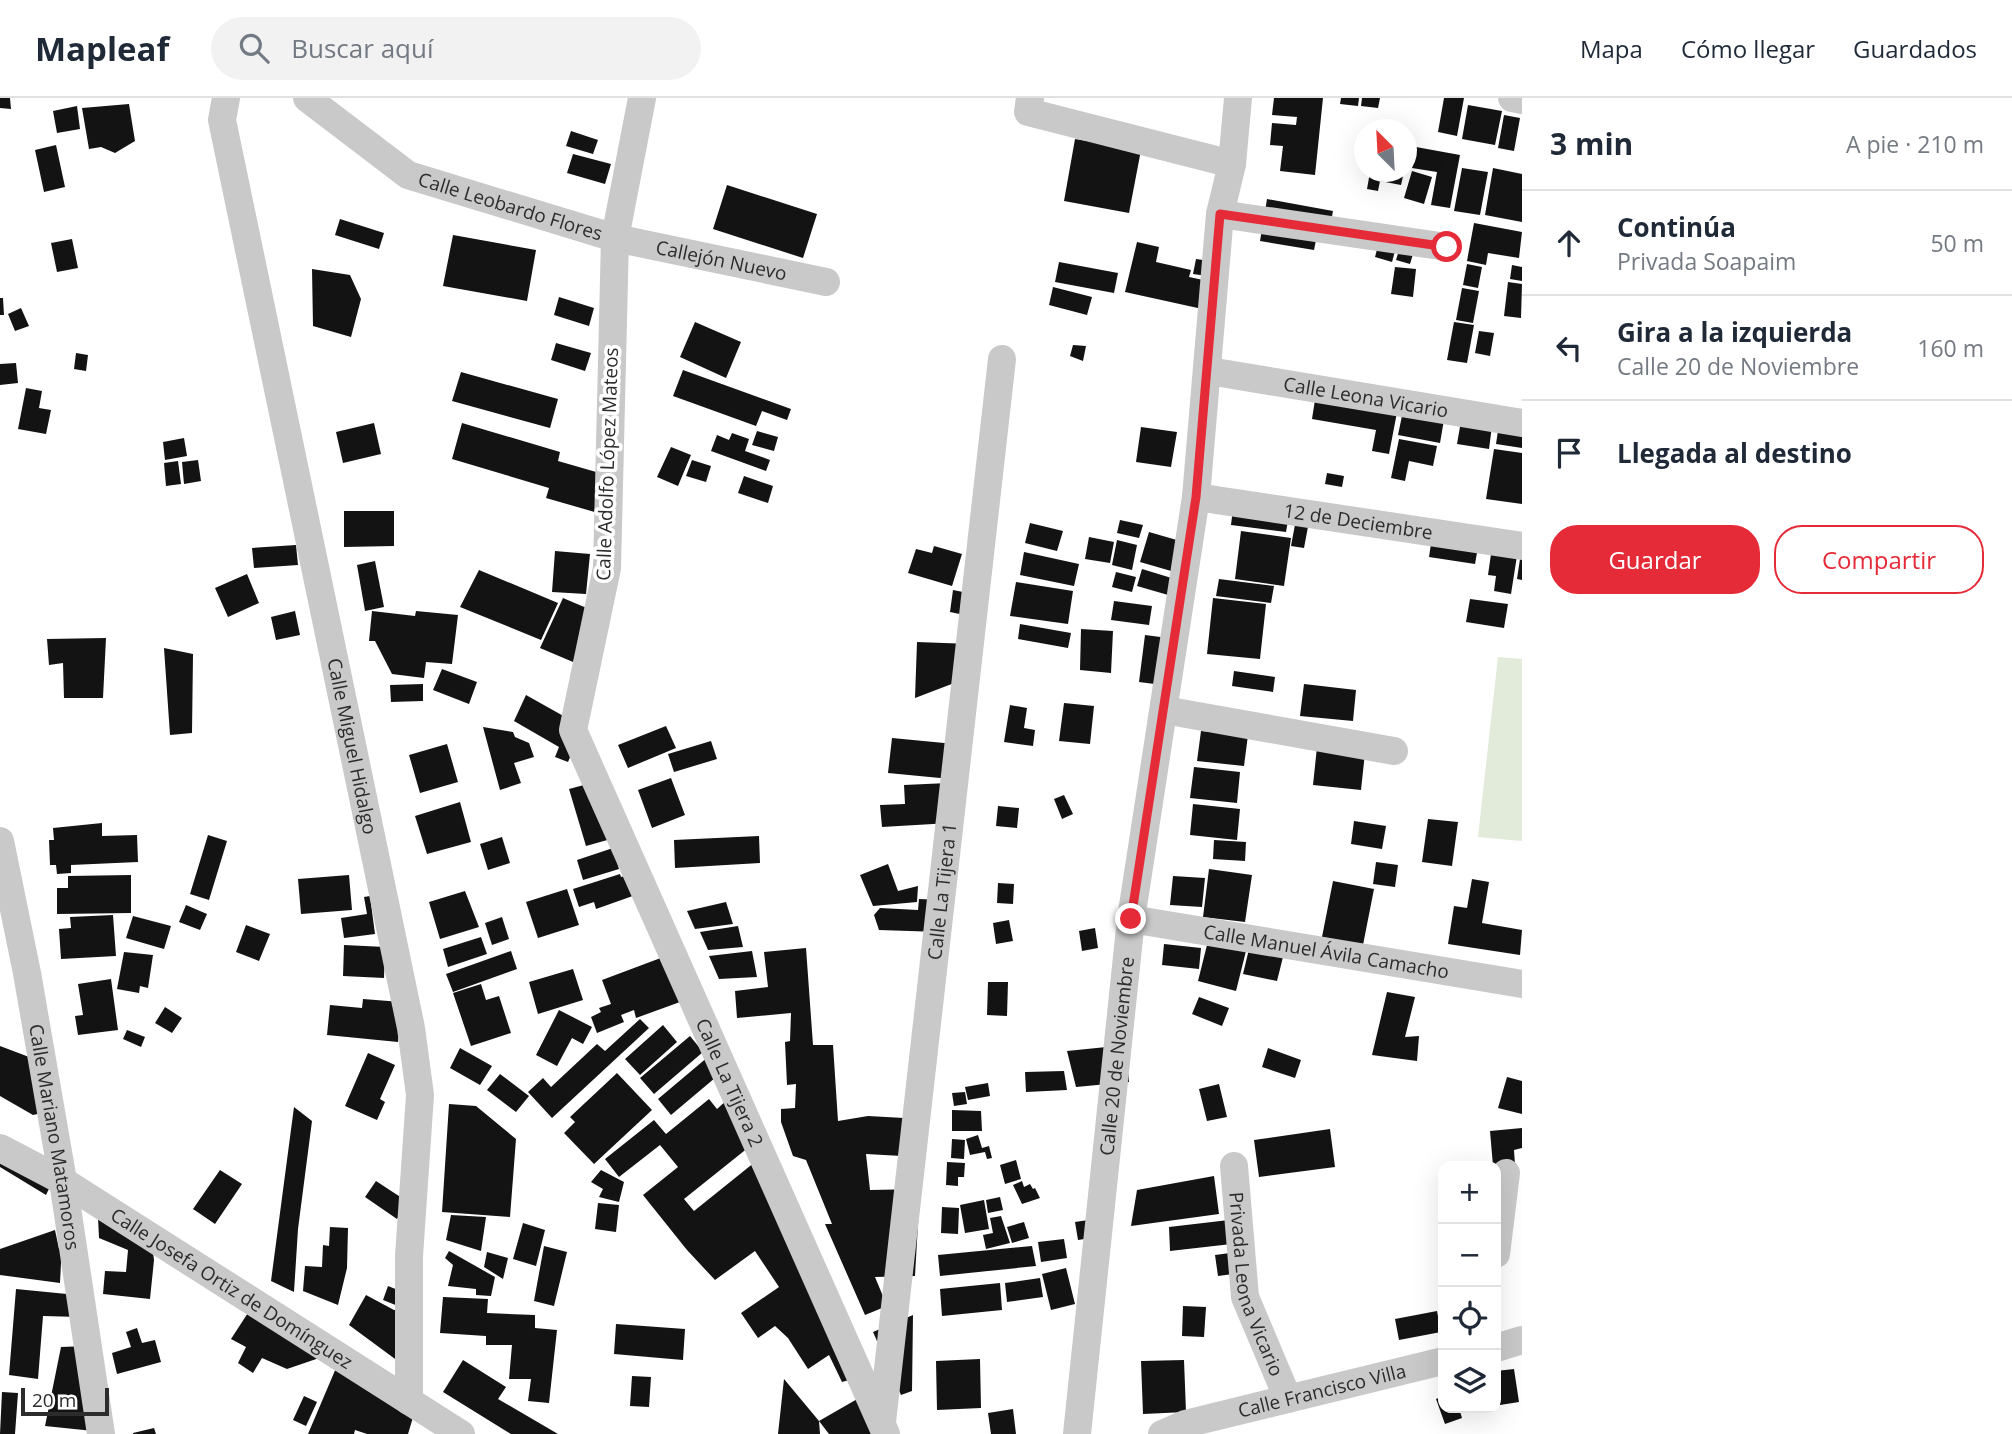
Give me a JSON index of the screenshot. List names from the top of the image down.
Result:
{
  "streets": {
    "street": [
      "Calle Leobardo Flores",
      "Callejón Nuevo",
      "Calle Leona Vicario",
      "Calle Adolfo López Mateos",
      "12 de Deciembre",
      "Calle Miguel Hidalgo",
      "Calle La Tijera 1",
      "Calle Manuel Ávila Camacho",
      "Calle 20 de Noviembre",
      "Calle La Tijera 2",
      "Calle Mariano Matamoros",
      "Privada Leona Vicario",
      "Calle Josefa Ortiz de Domínguez",
      "Calle Francisco Villa"
    ]
  },
  "crossings": [
    ["Calle Leobardo Flores", "Callejón Nuevo"],
    ["Calle Leobardo Flores", "Calle Adolfo López Mateos"],
    ["Callejón Nuevo", "Calle Adolfo López Mateos"],
    ["Calle Leona Vicario", "Calle 20 de Noviembre"],
    ["Calle Adolfo López Mateos", "Calle La Tijera 2"],
    ["12 de Deciembre", "Calle 20 de Noviembre"],
    ["Calle Miguel Hidalgo", "Calle Josefa Ortiz de Domínguez"],
    ["Calle La Tijera 1", "Calle La Tijera 2"],
    ["Calle Manuel Ávila Camacho", "Calle 20 de Noviembre"],
    ["Calle Mariano Matamoros", "Calle Josefa Ortiz de Domínguez"],
    ["Privada Leona Vicario", "Calle Francisco Villa"]
  ],
  "scale_bar": "20 m",
  "north": "top left",
  "page": {
    "header": "Mapleaf",
    "search": "Buscar aquí",
    "nav": ["Mapa", "Cómo llegar", "Guardados"],
    "heading": ["3 min", "A pie · 210 m"],
    "list": [
      ["Continúa", "Privada Soapaim", "50 m"],
      ["Gira a la izquierda", "Calle 20 de Noviembre", "160 m"],
      "Llegada al destino"
    ],
    "buttons": ["Guardar", "Compartir"],
    "map_buttons": ["+", "−"],
    "scale": "20 m"
  }
}
